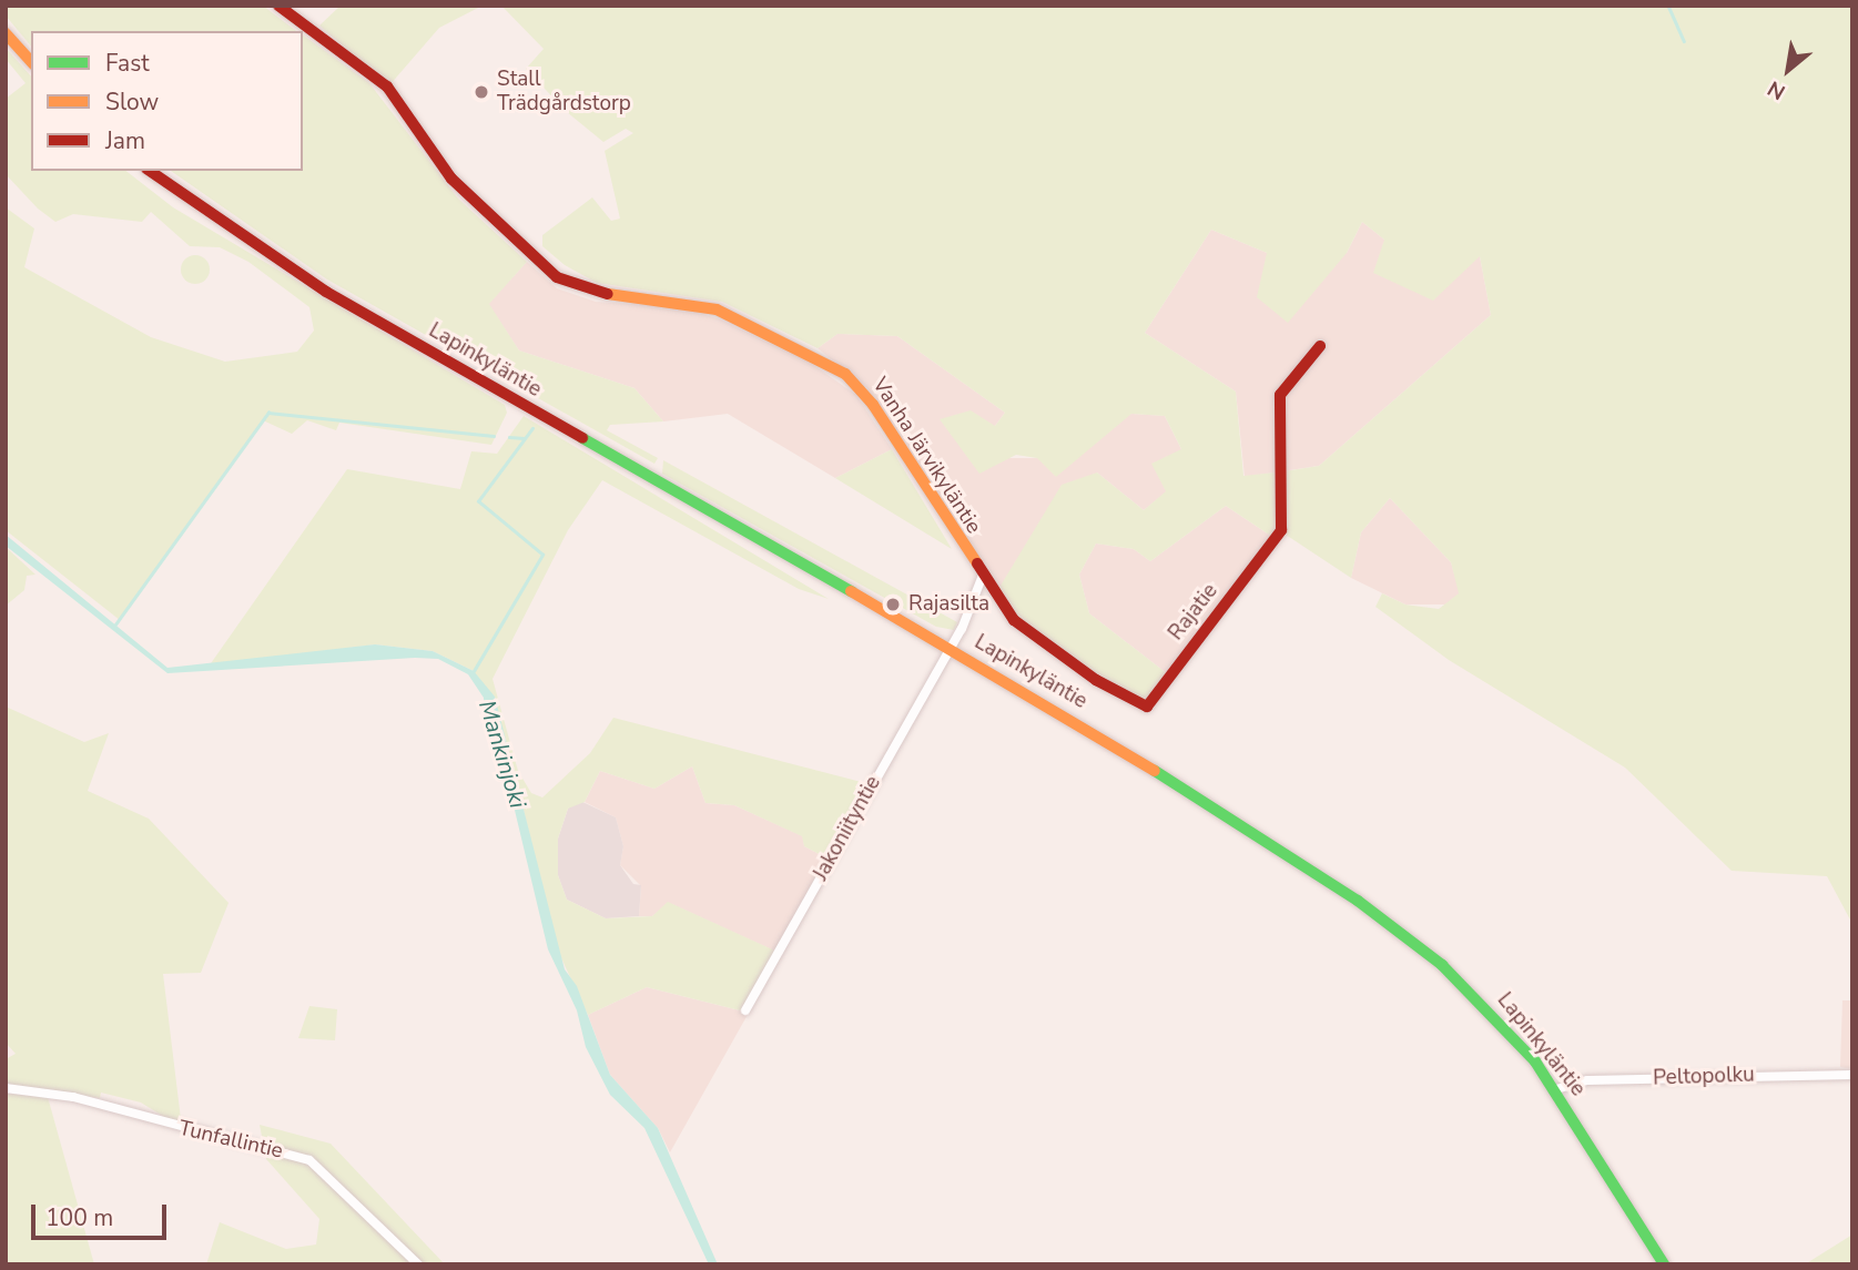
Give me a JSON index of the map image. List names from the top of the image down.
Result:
{
  "streets": {
    "main road": ["Lapinkyläntie", "Vanha Järvikyläntie", "Rajatie"],
    "street": ["Jakoniityntie", "Peltopolku", "Tunfallintie"]
  },
  "crossings": [
    ["Lapinkyläntie", "Jakoniityntie"],
    ["Lapinkyläntie", "Peltopolku"],
    ["Vanha Järvikyläntie", "Rajatie"]
  ],
  "water": ["Mankinjoki"],
  "places": ["Stall Trädgårdstorp", "Rajasilta"],
  "legend": ["Fast", "Slow", "Jam"],
  "scale_bar": "100 m",
  "north": "bottom left"
}
